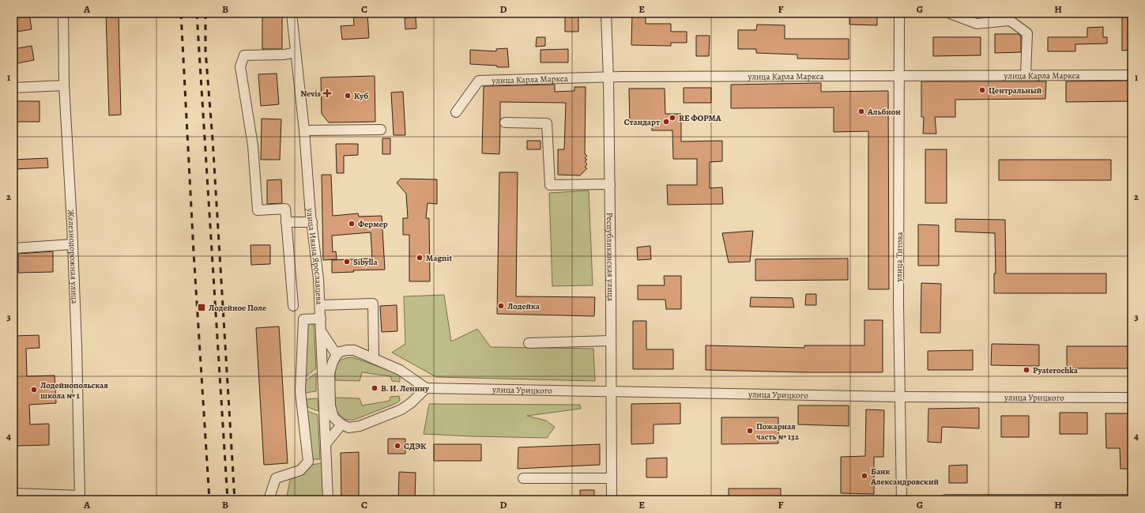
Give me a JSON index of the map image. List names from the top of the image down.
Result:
{
  "streets": {
    "street": [
      "улица Карла Маркса",
      "Железнодорожная улица",
      "улица Ивана Ярославцева",
      "Республиканская улица",
      "улица Титова",
      "улица Урицкого"
    ]
  },
  "crossings": [
    ["улица Карла Маркса", "Республиканская улица"],
    ["улица Карла Маркса", "улица Титова"],
    ["Республиканская улица", "улица Урицкого"],
    ["улица Титова", "улица Урицкого"]
  ],
  "places": {
    "other": [
      "Центральный",
      "Куб",
      "Альбион",
      "RE ФОРМА",
      "Стандарт",
      "Фермер",
      "Magnit",
      "Sibylla",
      "Лодейка",
      "Pyaterochka",
      "В. И. Ленину",
      "Лодейнопольская школа № 1",
      "Пожарная часть № 132",
      "СДЭК",
      "Банк Александровский"
    ],
    "health": ["Nevis"],
    "transit": ["Лодейное Поле"]
  },
  "grid": {
    "columns": [
      "A",
      "B",
      "C",
      "D",
      "E",
      "F",
      "G",
      "H"
    ],
    "rows": [
      "1",
      "2",
      "3",
      "4"
    ]
  }
}
